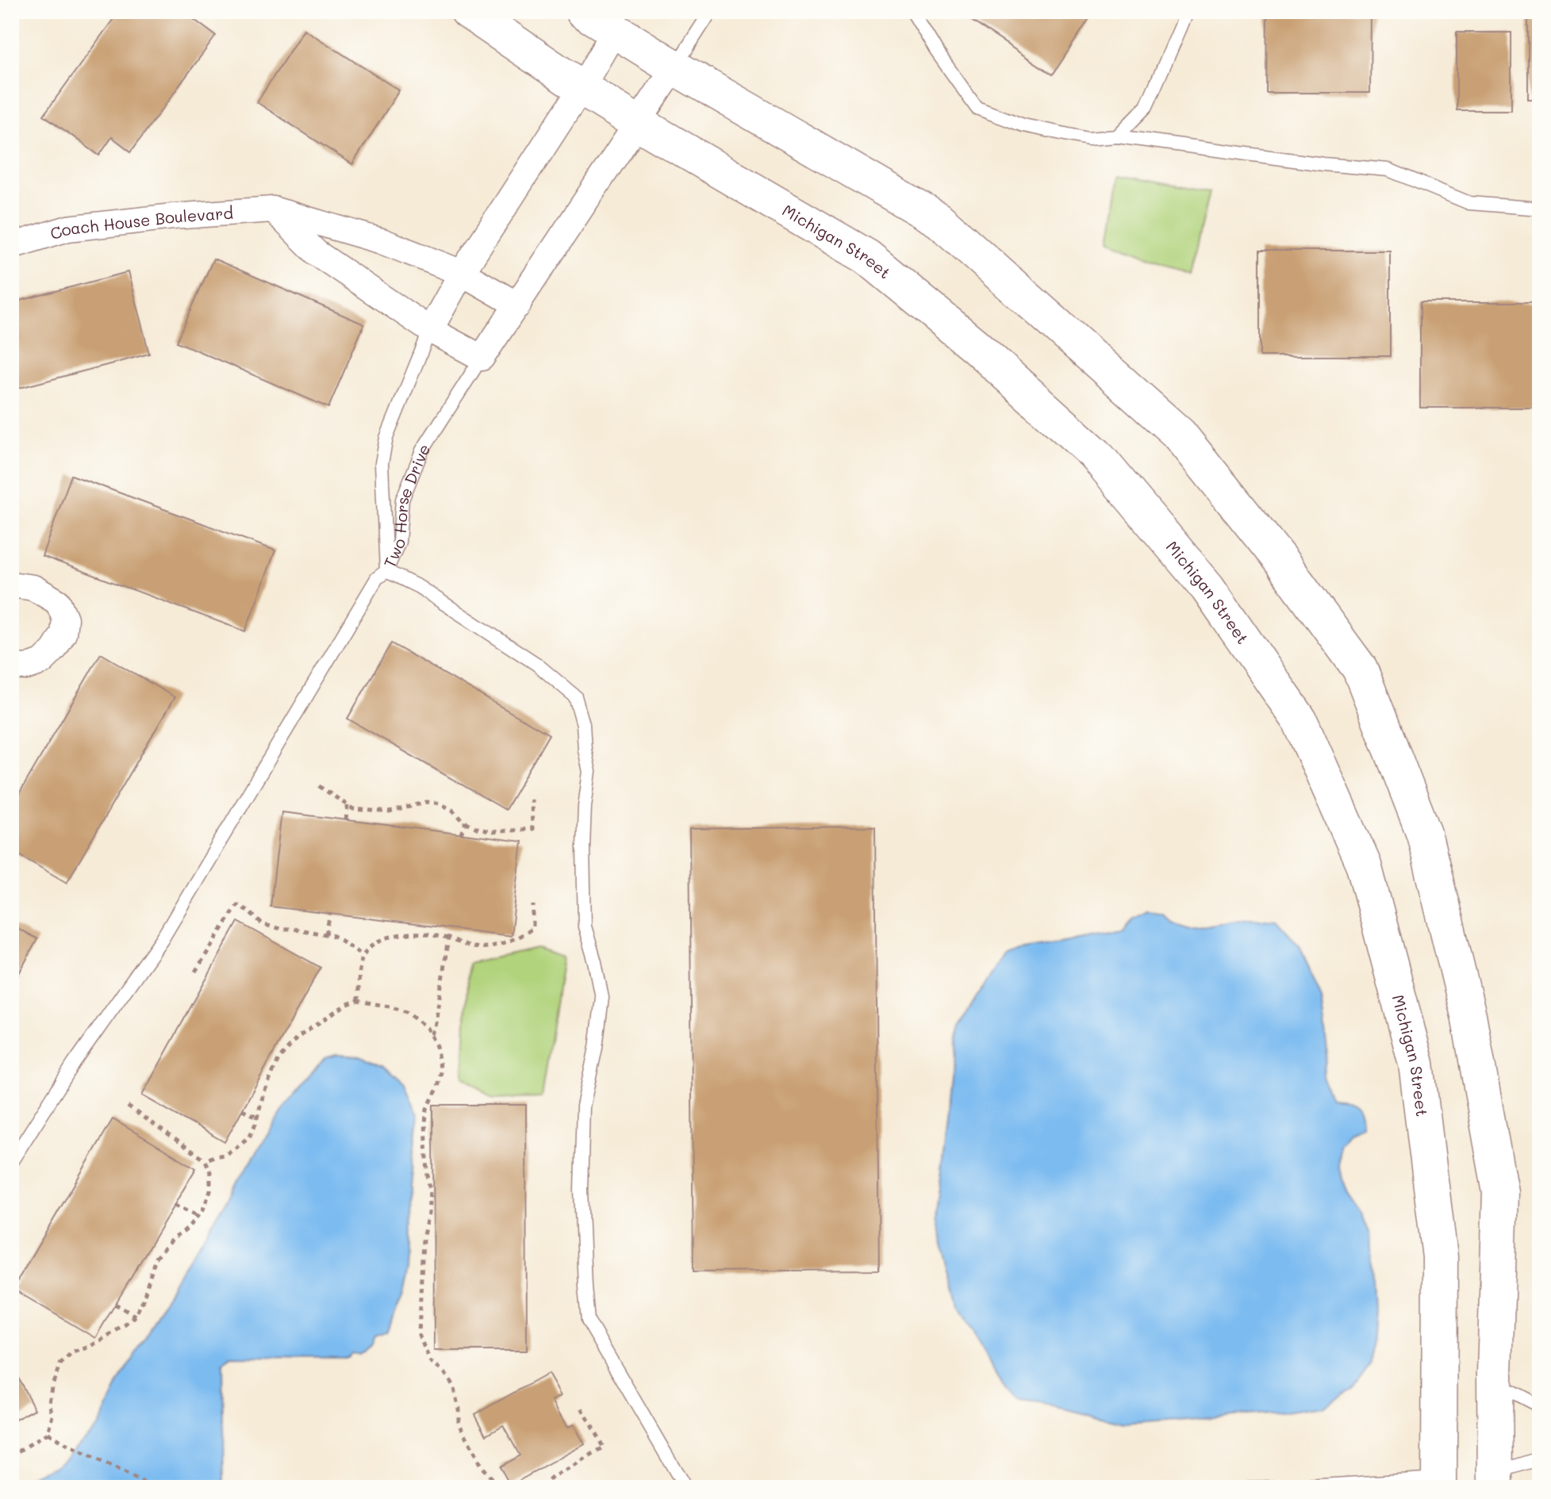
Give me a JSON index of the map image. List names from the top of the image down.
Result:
{
  "streets": {
    "street": ["Coach House Boulevard", "Michigan Street", "Two Horse Drive"]
  },
  "crossings": [
    ["Coach House Boulevard", "Two Horse Drive"],
    ["Michigan Street", "Two Horse Drive"]
  ]
}
